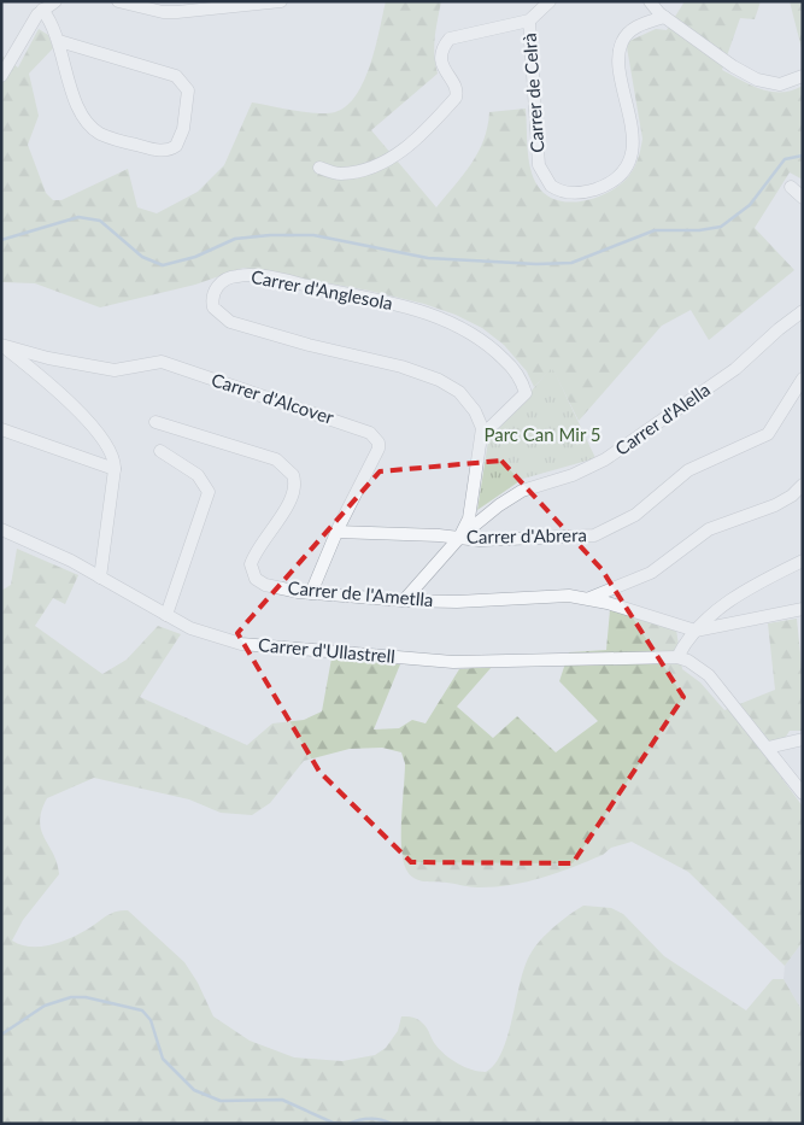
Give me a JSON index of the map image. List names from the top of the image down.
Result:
{
  "streets": {
    "street": [
      "Carrer de Celrà",
      "Carrer d'Anglesola",
      "Carrer d'Alcover",
      "Carrer d'Alella",
      "Carrer d'Abrera",
      "Carrer de l'Ametlla",
      "Carrer d'Ullastrell"
    ]
  },
  "crossings": [
    ["Carrer d'Anglesola", "Carrer d'Alella"],
    ["Carrer d'Anglesola", "Carrer d'Abrera"],
    ["Carrer d'Alcover", "Carrer d'Abrera"],
    ["Carrer d'Alcover", "Carrer de l'Ametlla"],
    ["Carrer d'Alella", "Carrer d'Abrera"],
    ["Carrer d'Alella", "Carrer de l'Ametlla"]
  ],
  "parks": ["Parc Can Mir 5"]
}
